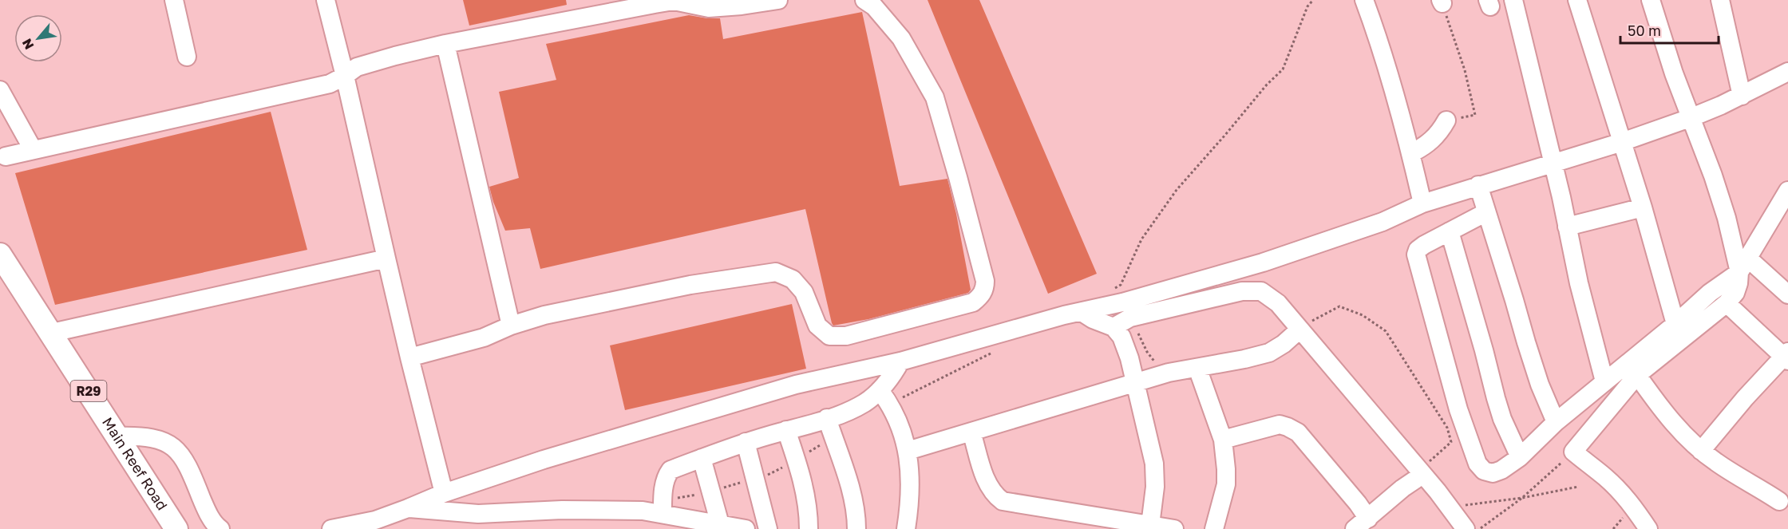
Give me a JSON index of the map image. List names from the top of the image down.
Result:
{
  "streets": {
    "main road": ["R29", "Main Reef Road"]
  },
  "scale_bar": "50 m",
  "north": "bottom left"
}
